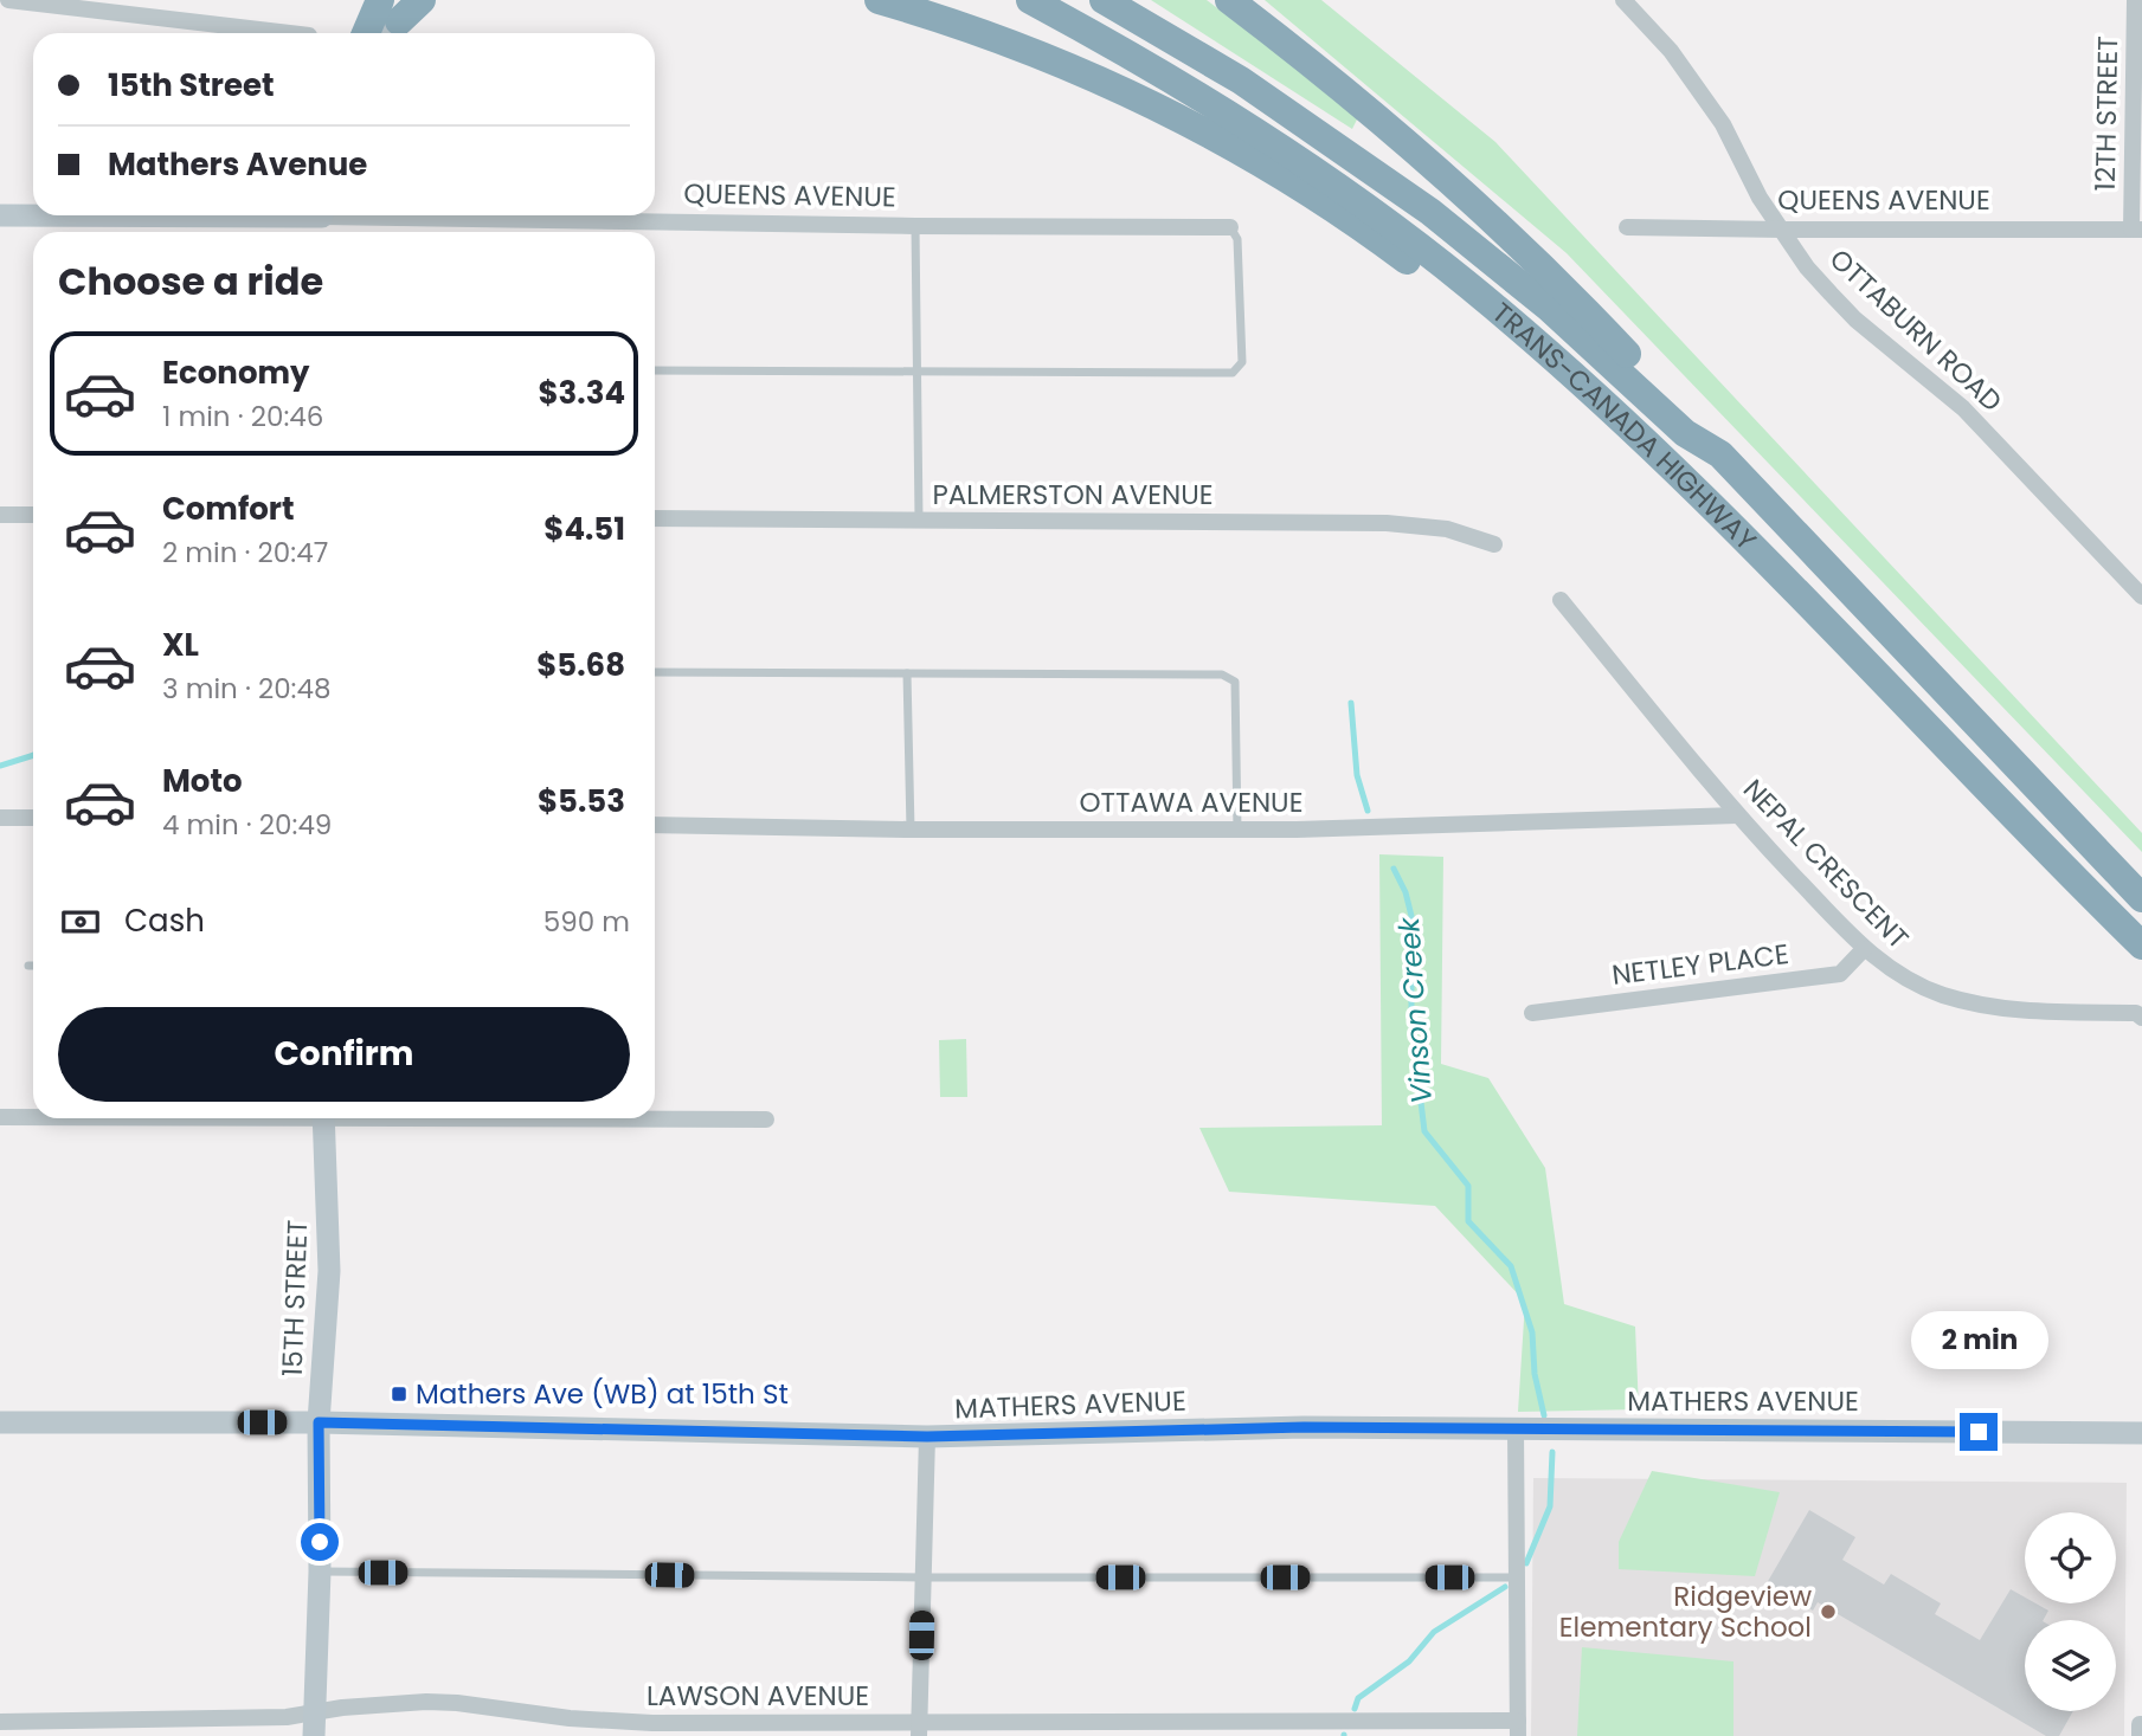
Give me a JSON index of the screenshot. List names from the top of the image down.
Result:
{
  "streets": {
    "highway": ["TRANS-CANADA HIGHWAY"],
    "street": [
      "12TH STREET",
      "QUEENS AVENUE",
      "OTTABURN ROAD",
      "PALMERSTON AVENUE",
      "OTTAWA AVENUE",
      "NEPAL CRESCENT",
      "NETLEY PLACE",
      "15TH STREET",
      "MATHERS AVENUE",
      "LAWSON AVENUE"
    ]
  },
  "crossings": [
    ["12TH STREET", "QUEENS AVENUE"],
    ["QUEENS AVENUE", "OTTABURN ROAD"],
    ["OTTAWA AVENUE", "NEPAL CRESCENT"],
    ["NEPAL CRESCENT", "NETLEY PLACE"],
    ["15TH STREET", "MATHERS AVENUE"],
    ["15TH STREET", "LAWSON AVENUE"]
  ],
  "water": ["Vinson Creek"],
  "places": {
    "transit": ["Mathers Ave (WB) at 15th St"],
    "other": ["Ridgeview Elementary School"]
  },
  "page": {
    "banner": ["15th Street", "Mathers Avenue"],
    "heading": "Choose a ride",
    "list": [
      {
        "name": "Economy",
        "note": "1 min · 20:46",
        "value": "$3.34"
      },
      {
        "name": "Comfort",
        "note": "2 min · 20:47",
        "value": "$4.51"
      },
      {
        "name": "XL",
        "note": "3 min · 20:48",
        "value": "$5.68"
      },
      {
        "name": "Moto",
        "note": "4 min · 20:49",
        "value": "$5.53"
      }
    ],
    "pay": ["Cash", "590 m"],
    "buttons": "Confirm",
    "bubble": "2 min"
  }
}
